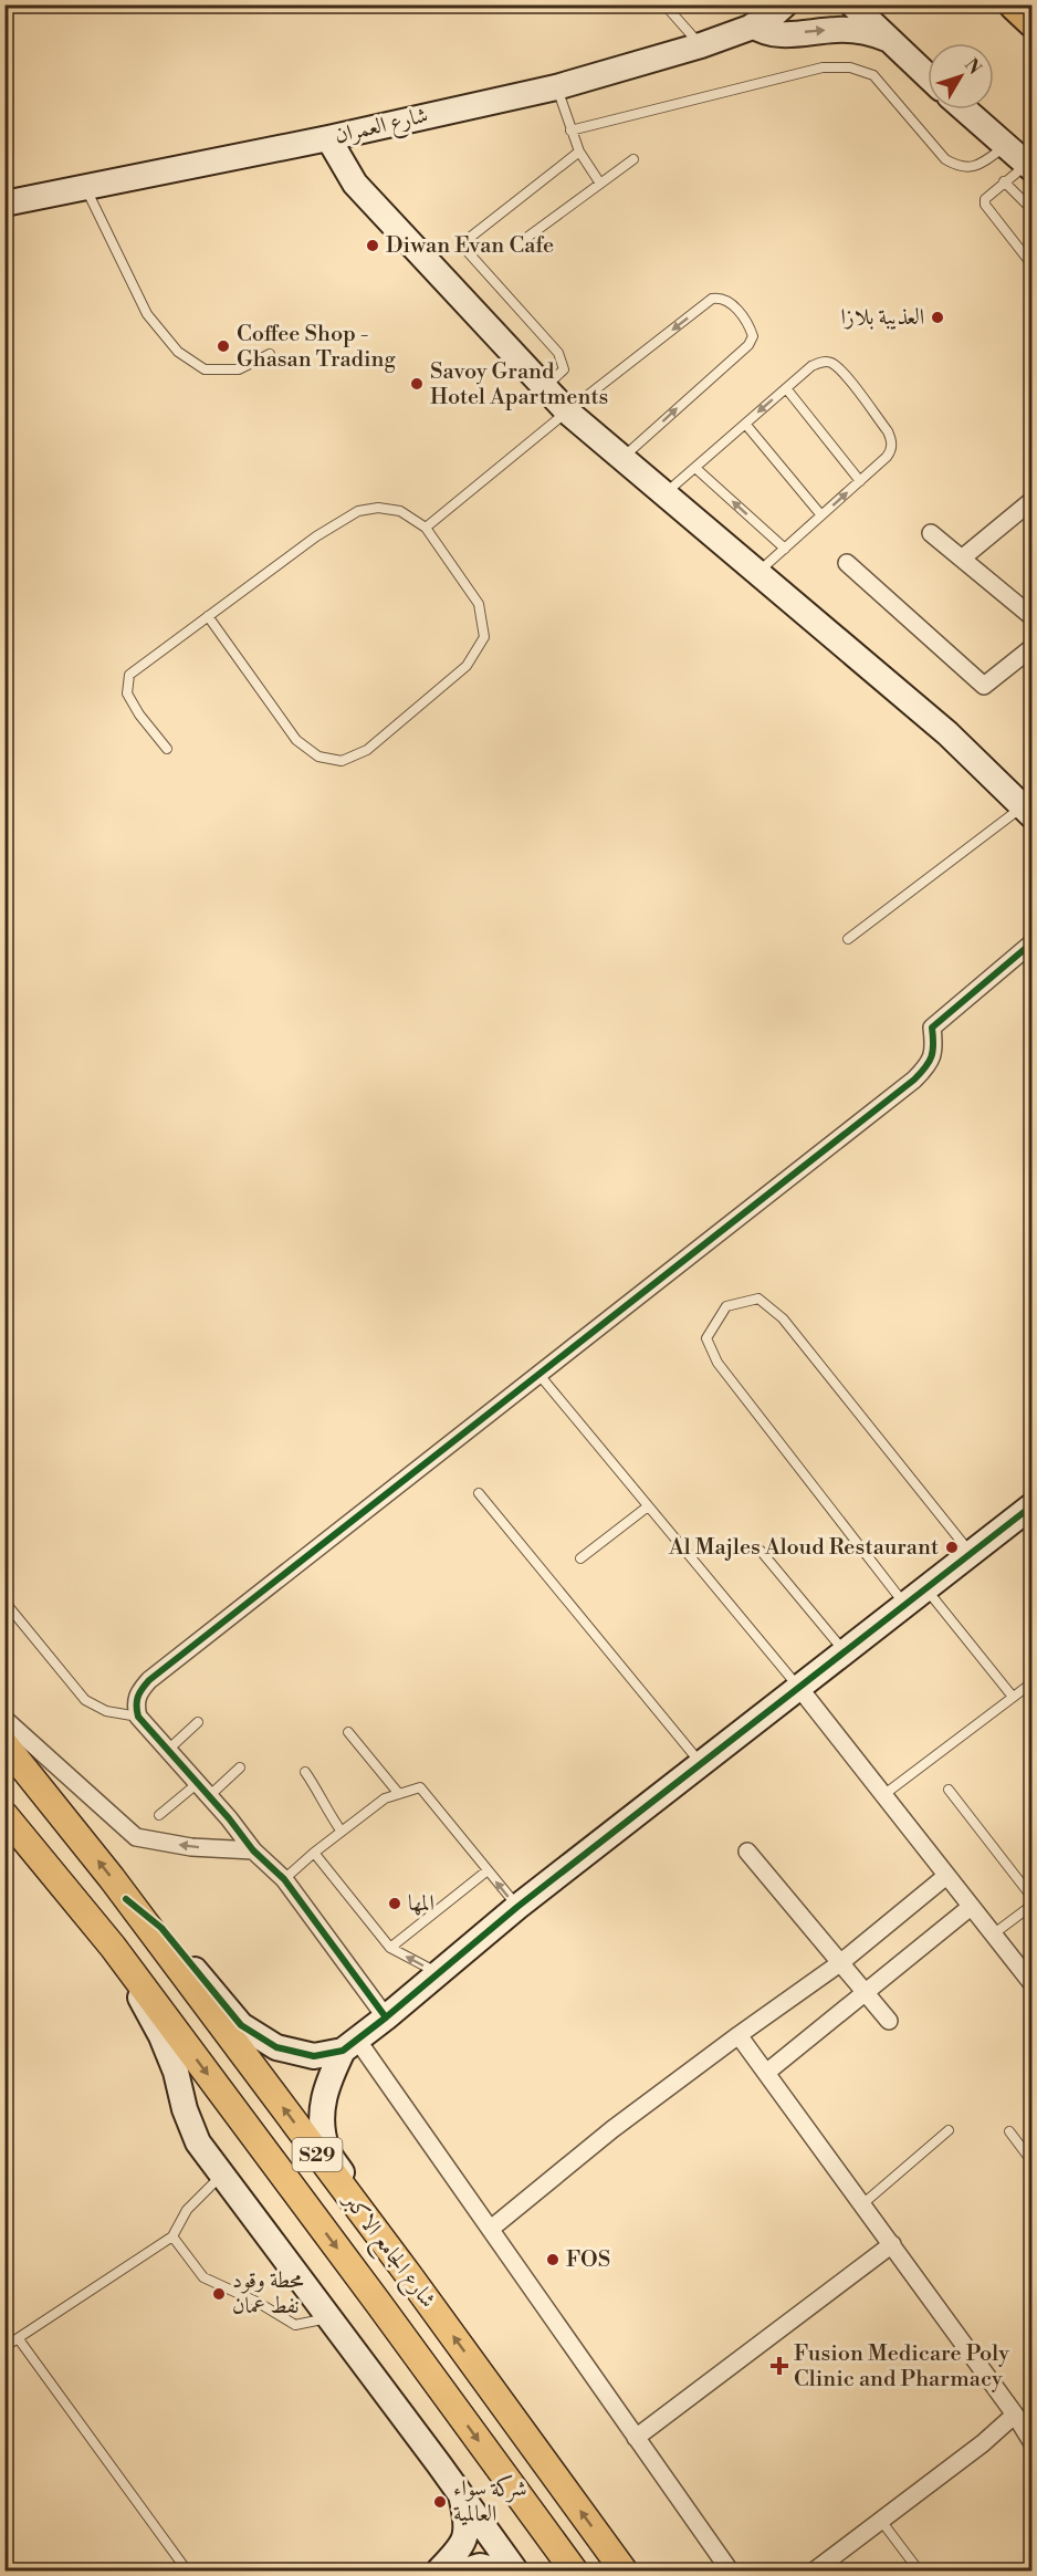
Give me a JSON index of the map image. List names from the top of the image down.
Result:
{
  "streets": {
    "main road": ["S29", "شارع الجامع الاكبر"],
    "street": ["شارع العمران"]
  },
  "places": {
    "other": [
      "Diwan Evan Cafe",
      "العذيبة بلازا",
      "Coffee Shop - Ghasan Trading",
      "Savoy Grand Hotel Apartments",
      "Al Majles Aloud Restaurant",
      "المه‍ا",
      "FOS",
      "محطة وقود نفط عمان",
      "شركة سواء العالمية"
    ],
    "health": ["Fusion Medicare Poly Clinic and Pharmacy"]
  },
  "north": "top right"
}
